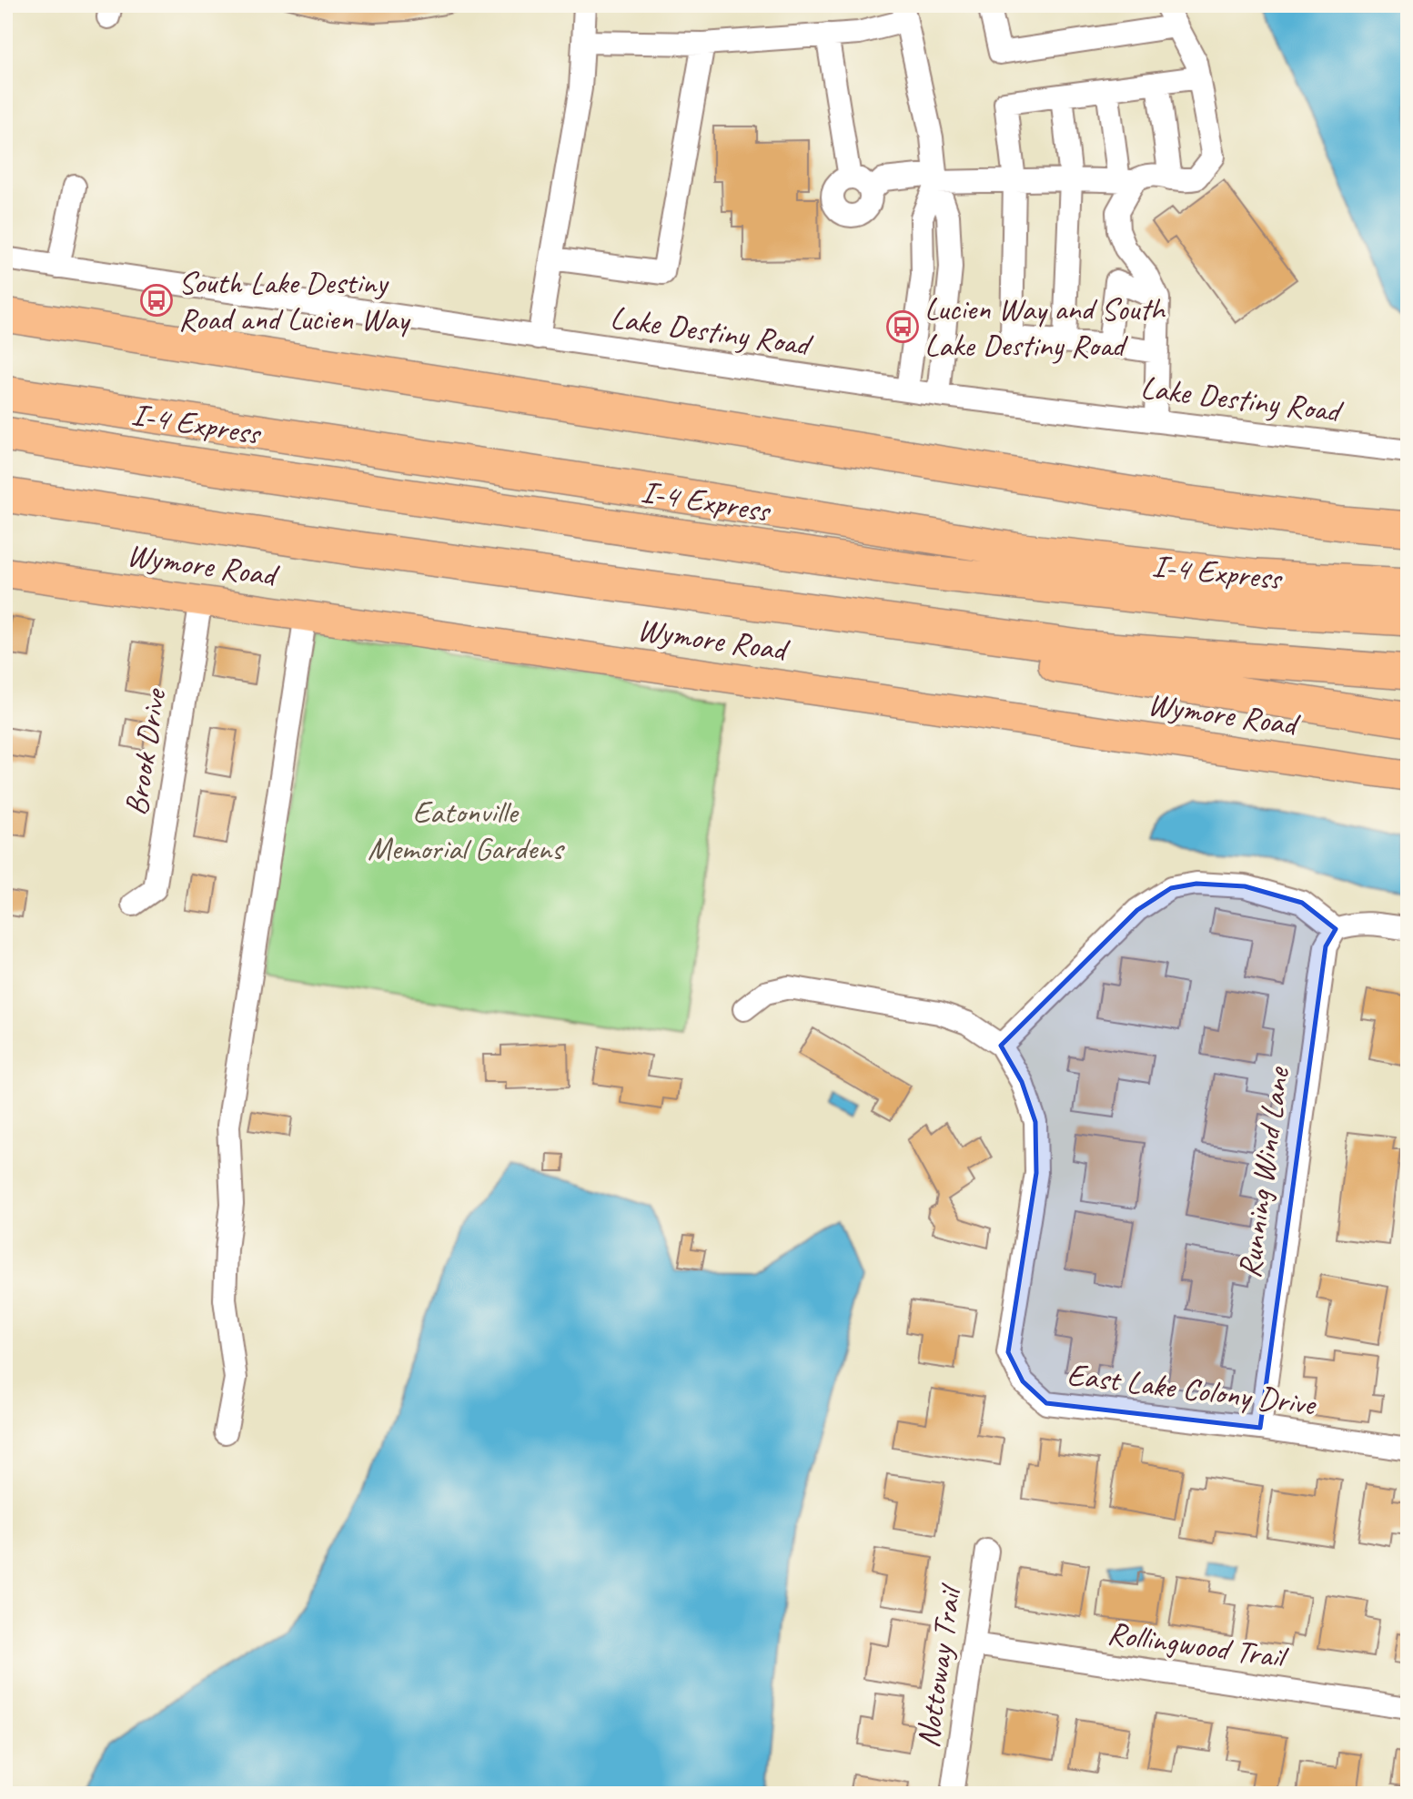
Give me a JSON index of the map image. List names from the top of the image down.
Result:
{
  "streets": {
    "highway": ["I-4 Express"],
    "main road": ["Wymore Road"],
    "street": [
      "Lake Destiny Road",
      "Brook Drive",
      "Running Wind Lane",
      "East Lake Colony Drive",
      "Rollingwood Trail",
      "Nottoway Trail"
    ]
  },
  "crossings": [
    ["Wymore Road", "Brook Drive"],
    ["Running Wind Lane", "East Lake Colony Drive"],
    ["Rollingwood Trail", "Nottoway Trail"]
  ],
  "parks": ["Eatonville Memorial Gardens"],
  "places": {
    "bus stop": ["South Lake Destiny Road and Lucien Way", "Lucien Way and South Lake Destiny Road"]
  }
}
